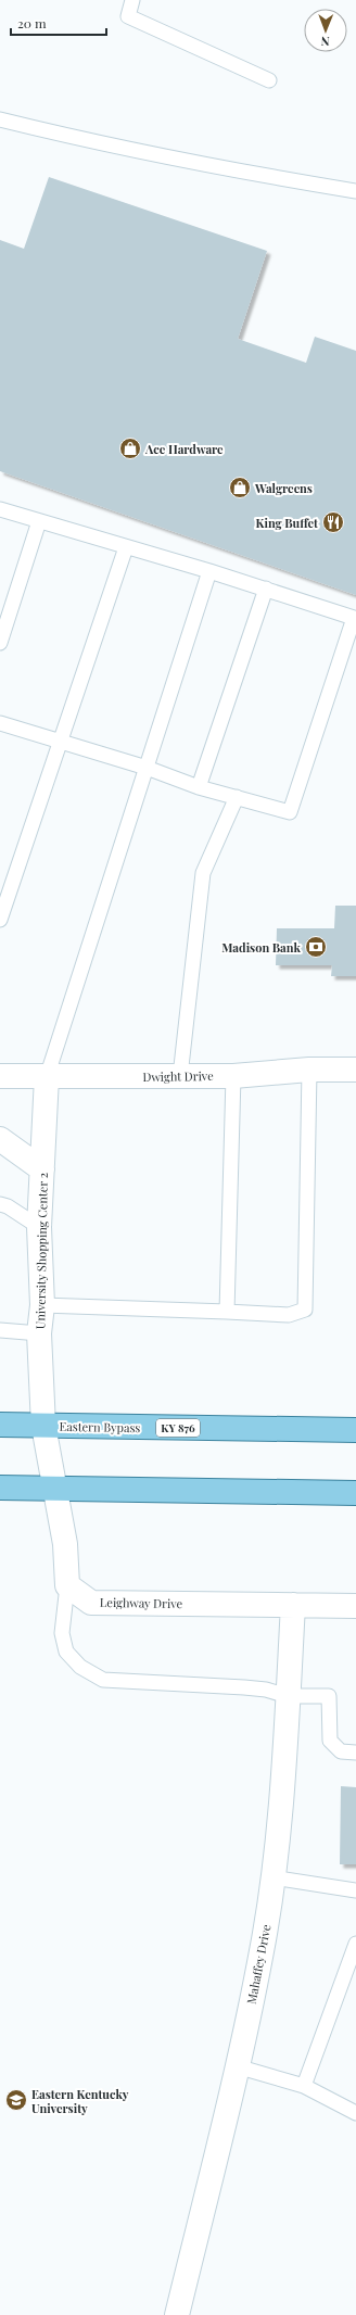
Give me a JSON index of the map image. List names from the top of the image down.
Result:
{
  "streets": {
    "main road": ["Eastern Bypass", "KY 876"],
    "street": [
      "Dwight Drive",
      "University Shopping Center 2",
      "Leighway Drive",
      "Mahaffey Drive"
    ]
  },
  "crossings": [
    ["Dwight Drive", "University Shopping Center 2"],
    ["University Shopping Center 2", "Eastern Bypass"],
    ["Leighway Drive", "Mahaffey Drive"]
  ],
  "places": {
    "shop": ["Ace Hardware", "Walgreens"],
    "restaurant": ["King Buffet"],
    "bank": ["Madison Bank"],
    "school or university": ["Eastern Kentucky University"]
  },
  "scale_bar": "20 m",
  "north": "bottom"
}
